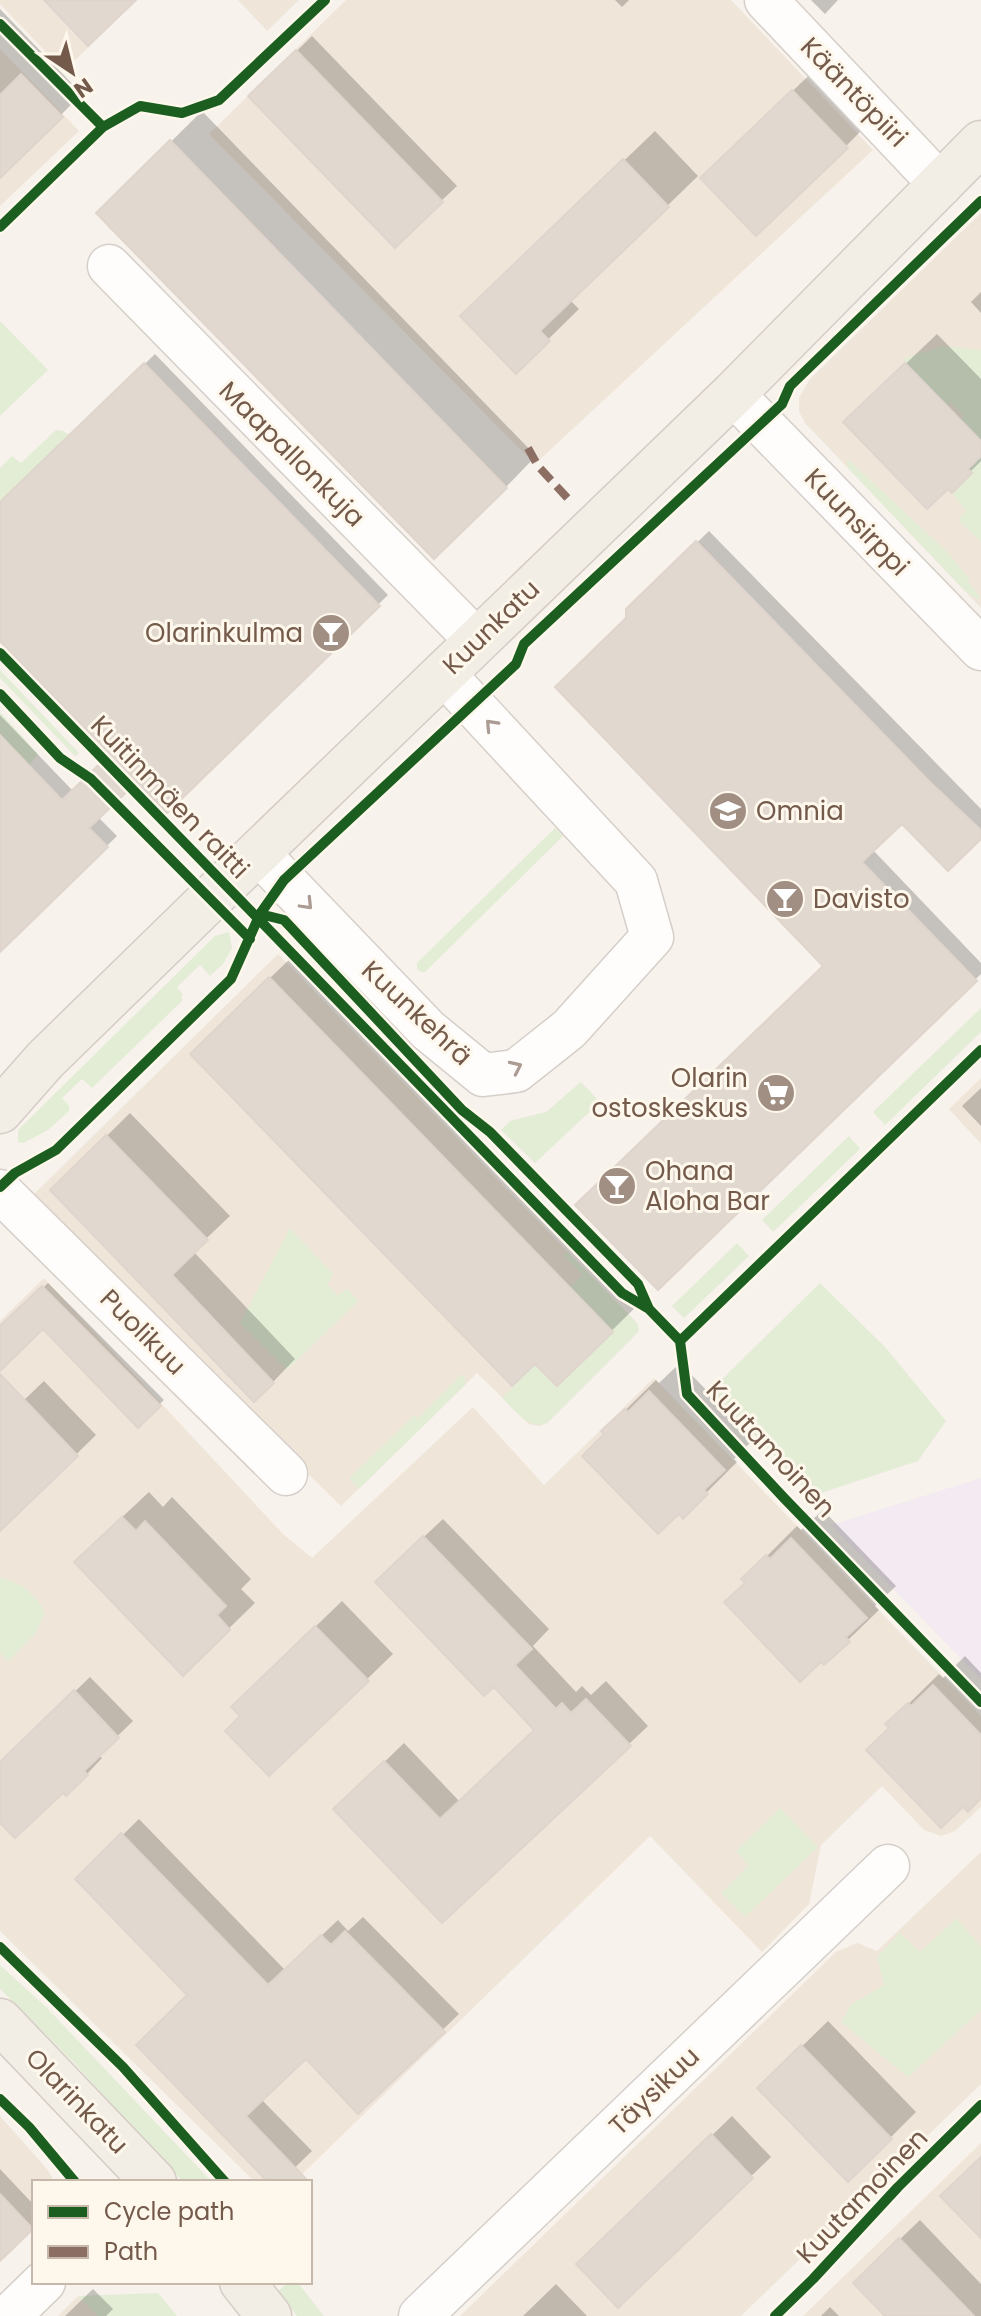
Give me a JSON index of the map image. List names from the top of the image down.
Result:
{
  "streets": {
    "main road": ["Kuunkatu", "Olarinkatu"],
    "street": [
      "Kääntöpiiri",
      "Maapallonkuja",
      "Kuunsirppi",
      "Kuunkehrä",
      "Puolikuu",
      "Täysikuu"
    ],
    "cycle path": ["Kuitinmäen raitti", "Kuutamoinen"]
  },
  "crossings": [
    ["Kääntöpiiri", "Kuunkatu"],
    ["Maapallonkuja", "Kuunkatu"],
    ["Kuunsirppi", "Kuunkatu"],
    ["Kuunkatu", "Kuunkehrä"]
  ],
  "places": {
    "bar": ["Olarinkulma", "Davisto", "Ohana Aloha Bar"],
    "school or university": ["Omnia"],
    "supermarket": ["Olarin ostoskeskus"]
  },
  "legend": ["Cycle path", "Path"],
  "north": "bottom right"
}
